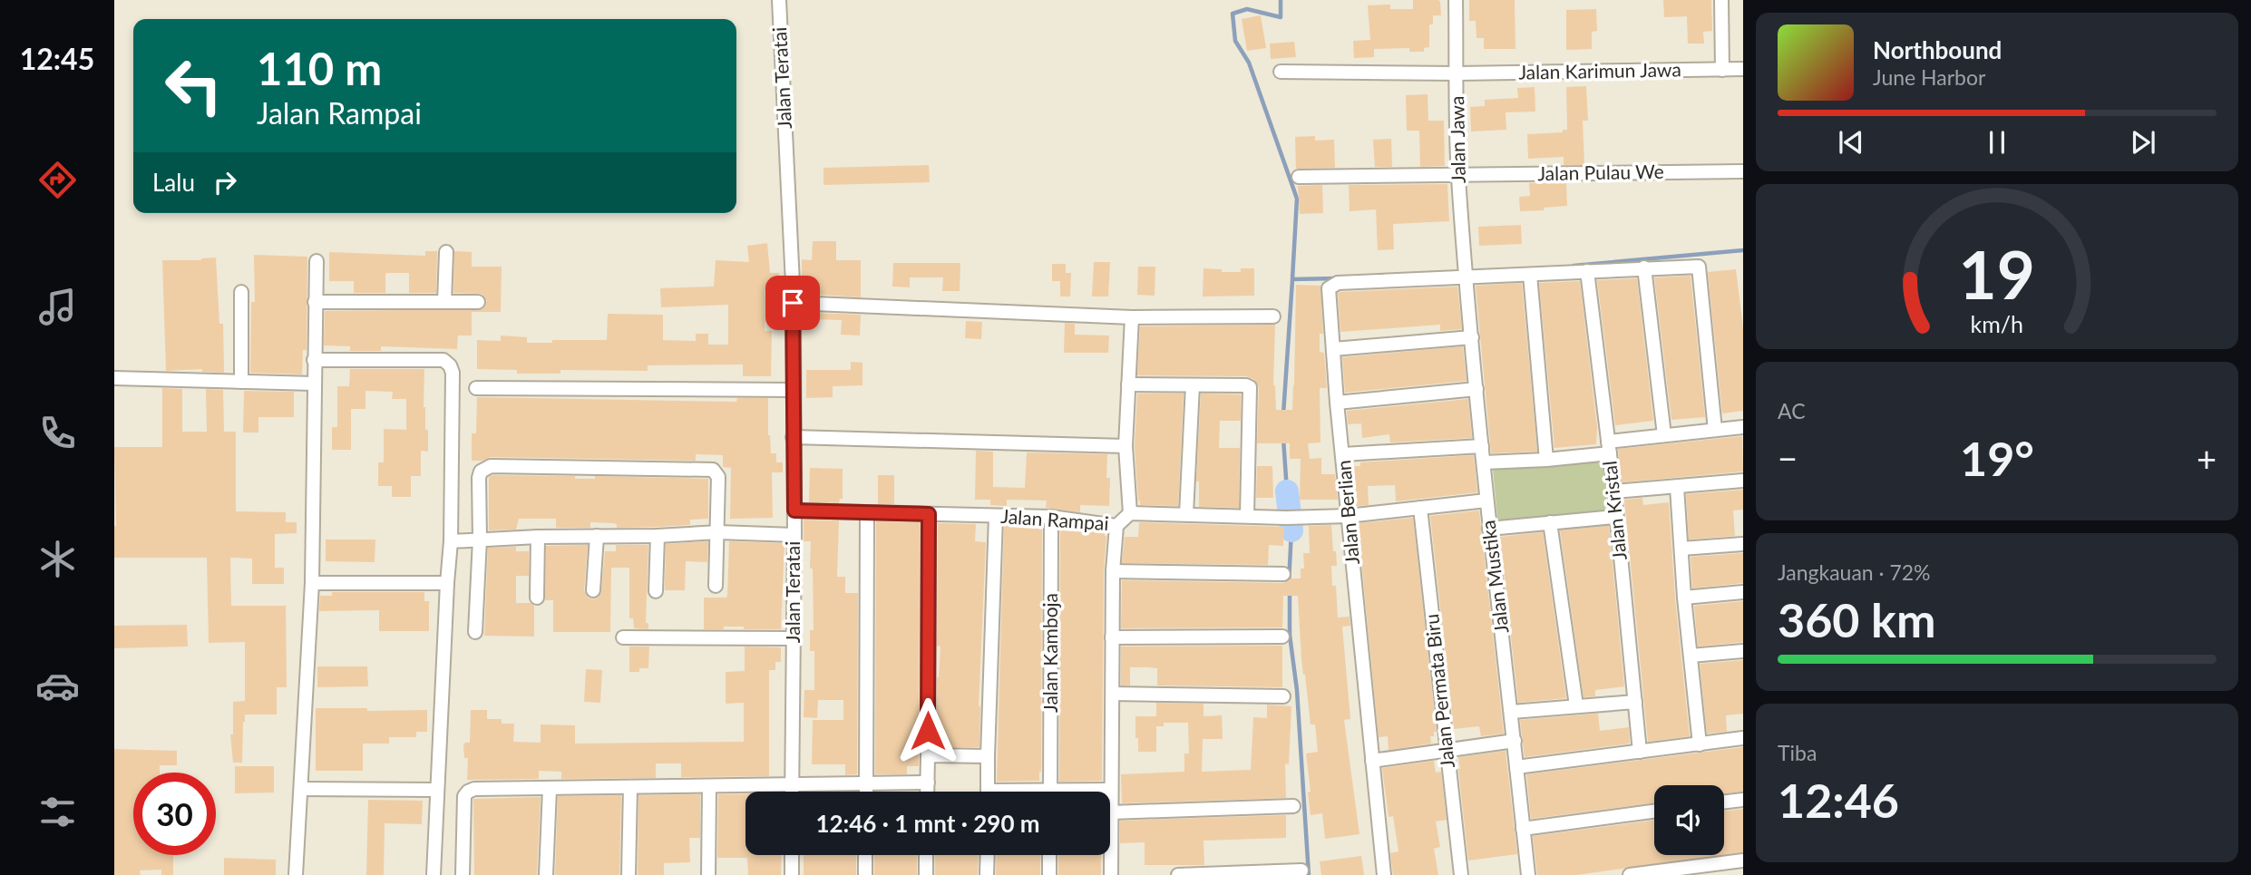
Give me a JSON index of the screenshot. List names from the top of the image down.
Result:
{
  "streets": {
    "street": [
      "Jalan Karimun Jawa",
      "Jalan Teratai",
      "Jalan Jawa",
      "Jalan Pulau We",
      "Jalan Kristal",
      "Jalan Berlian",
      "Jalan Rampai",
      "Jalan Mustika",
      "Jalan Kamboja",
      "Jalan Permata Biru"
    ]
  },
  "crossings": [
    ["Jalan Karimun Jawa", "Jalan Jawa"],
    ["Jalan Teratai", "Jalan Rampai"],
    ["Jalan Jawa", "Jalan Pulau We"],
    ["Jalan Jawa", "Jalan Berlian"],
    ["Jalan Jawa", "Jalan Mustika"],
    ["Jalan Berlian", "Jalan Rampai"],
    ["Jalan Berlian", "Jalan Mustika"],
    ["Jalan Rampai", "Jalan Mustika"],
    ["Jalan Rampai", "Jalan Kamboja"],
    ["Jalan Rampai", "Jalan Permata Biru"]
  ],
  "page": {
    "tabs": "12:45",
    "turn": ["110 m", "Jalan Rampai"],
    "song": ["Northbound", "June Harbor"],
    "then": "Lalu",
    "tile": [
      "AC",
      ["Jangkauan · 72%", "360 km"],
      ["Tiba", "12:46"]
    ],
    "heat": ["−", "19°", "+"],
    "limit": "30",
    "trip": "12:46 · 1 mnt · 290 m",
    "gauge": ["19", "km/h"]
  }
}
